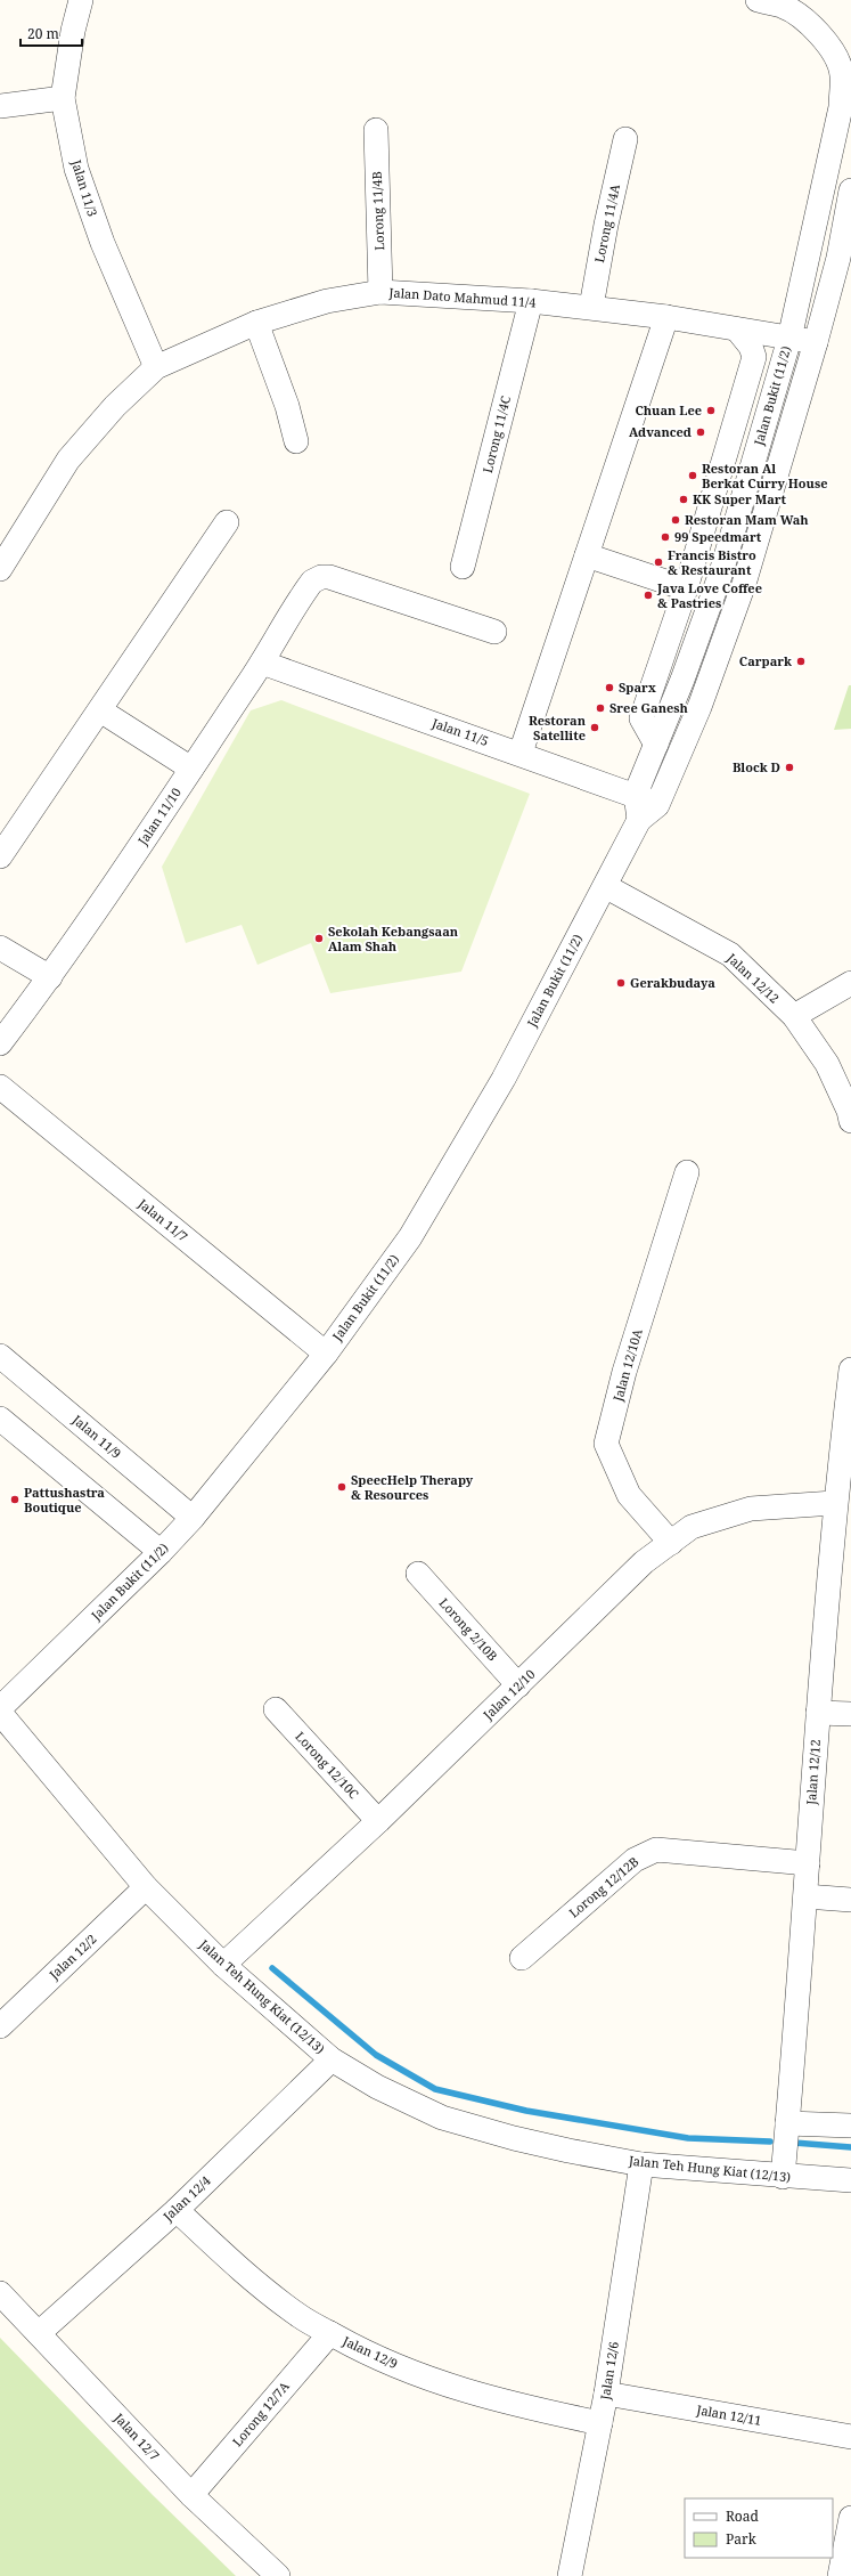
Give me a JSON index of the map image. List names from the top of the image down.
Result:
{
  "streets": {
    "street": [
      "Jalan 11/3",
      "Lorong 11/4B",
      "Lorong 11/4A",
      "Jalan Dato Mahmud 11/4",
      "Jalan Bukit (11/2)",
      "Lorong 11/4C",
      "Jalan 11/5",
      "Jalan 11/10",
      "Jalan 12/12",
      "Jalan 11/7",
      "Jalan 12/10A",
      "Jalan 11/9",
      "Lorong 2/10B",
      "Jalan 12/10",
      "Lorong 12/10C",
      "Lorong 12/12B",
      "Jalan 12/2",
      "Jalan Teh Hung Kiat (12/13)",
      "Jalan 12/4",
      "Jalan 12/9",
      "Jalan 12/6",
      "Lorong 12/7A",
      "Jalan 12/11",
      "Jalan 12/7"
    ]
  },
  "crossings": [
    ["Jalan 11/3", "Jalan Dato Mahmud 11/4"],
    ["Lorong 11/4B", "Jalan Dato Mahmud 11/4"],
    ["Lorong 11/4A", "Jalan Dato Mahmud 11/4"],
    ["Jalan Dato Mahmud 11/4", "Jalan Bukit (11/2)"],
    ["Jalan Dato Mahmud 11/4", "Lorong 11/4C"],
    ["Jalan Bukit (11/2)", "Jalan 11/5"],
    ["Jalan Bukit (11/2)", "Jalan 12/12"],
    ["Jalan Bukit (11/2)", "Jalan 11/7"],
    ["Jalan Bukit (11/2)", "Jalan 11/9"],
    ["Jalan 11/5", "Jalan 11/10"],
    ["Jalan 12/12", "Jalan 12/10"],
    ["Jalan 12/12", "Lorong 12/12B"],
    ["Jalan 12/12", "Jalan Teh Hung Kiat (12/13)"],
    ["Jalan 12/10A", "Jalan 12/10"],
    ["Lorong 2/10B", "Jalan 12/10"],
    ["Jalan 12/10", "Lorong 12/10C"],
    ["Jalan 12/10", "Jalan Teh Hung Kiat (12/13)"],
    ["Jalan 12/2", "Jalan Teh Hung Kiat (12/13)"],
    ["Jalan Teh Hung Kiat (12/13)", "Jalan 12/4"],
    ["Jalan Teh Hung Kiat (12/13)", "Jalan 12/6"],
    ["Jalan 12/4", "Jalan 12/9"],
    ["Jalan 12/4", "Jalan 12/7"],
    ["Jalan 12/9", "Jalan 12/6"],
    ["Jalan 12/9", "Lorong 12/7A"],
    ["Jalan 12/6", "Jalan 12/11"],
    ["Lorong 12/7A", "Jalan 12/7"]
  ],
  "places": [
    "Chuan Lee",
    "Advanced",
    "Restoran Al Berkat Curry House",
    "KK Super Mart",
    "Restoran Mam Wah",
    "99 Speedmart",
    "Francis Bistro & Restaurant",
    "Java Love Coffee & Pastries",
    "Carpark",
    "Sparx",
    "Sree Ganesh",
    "Restoran Satellite",
    "Block D",
    "Sekolah Kebangsaan Alam Shah",
    "Gerakbudaya",
    "SpeecHelp Therapy & Resources",
    "Pattushastra Boutique"
  ],
  "legend": ["Road", "Park"],
  "scale_bar": "20 m"
}
